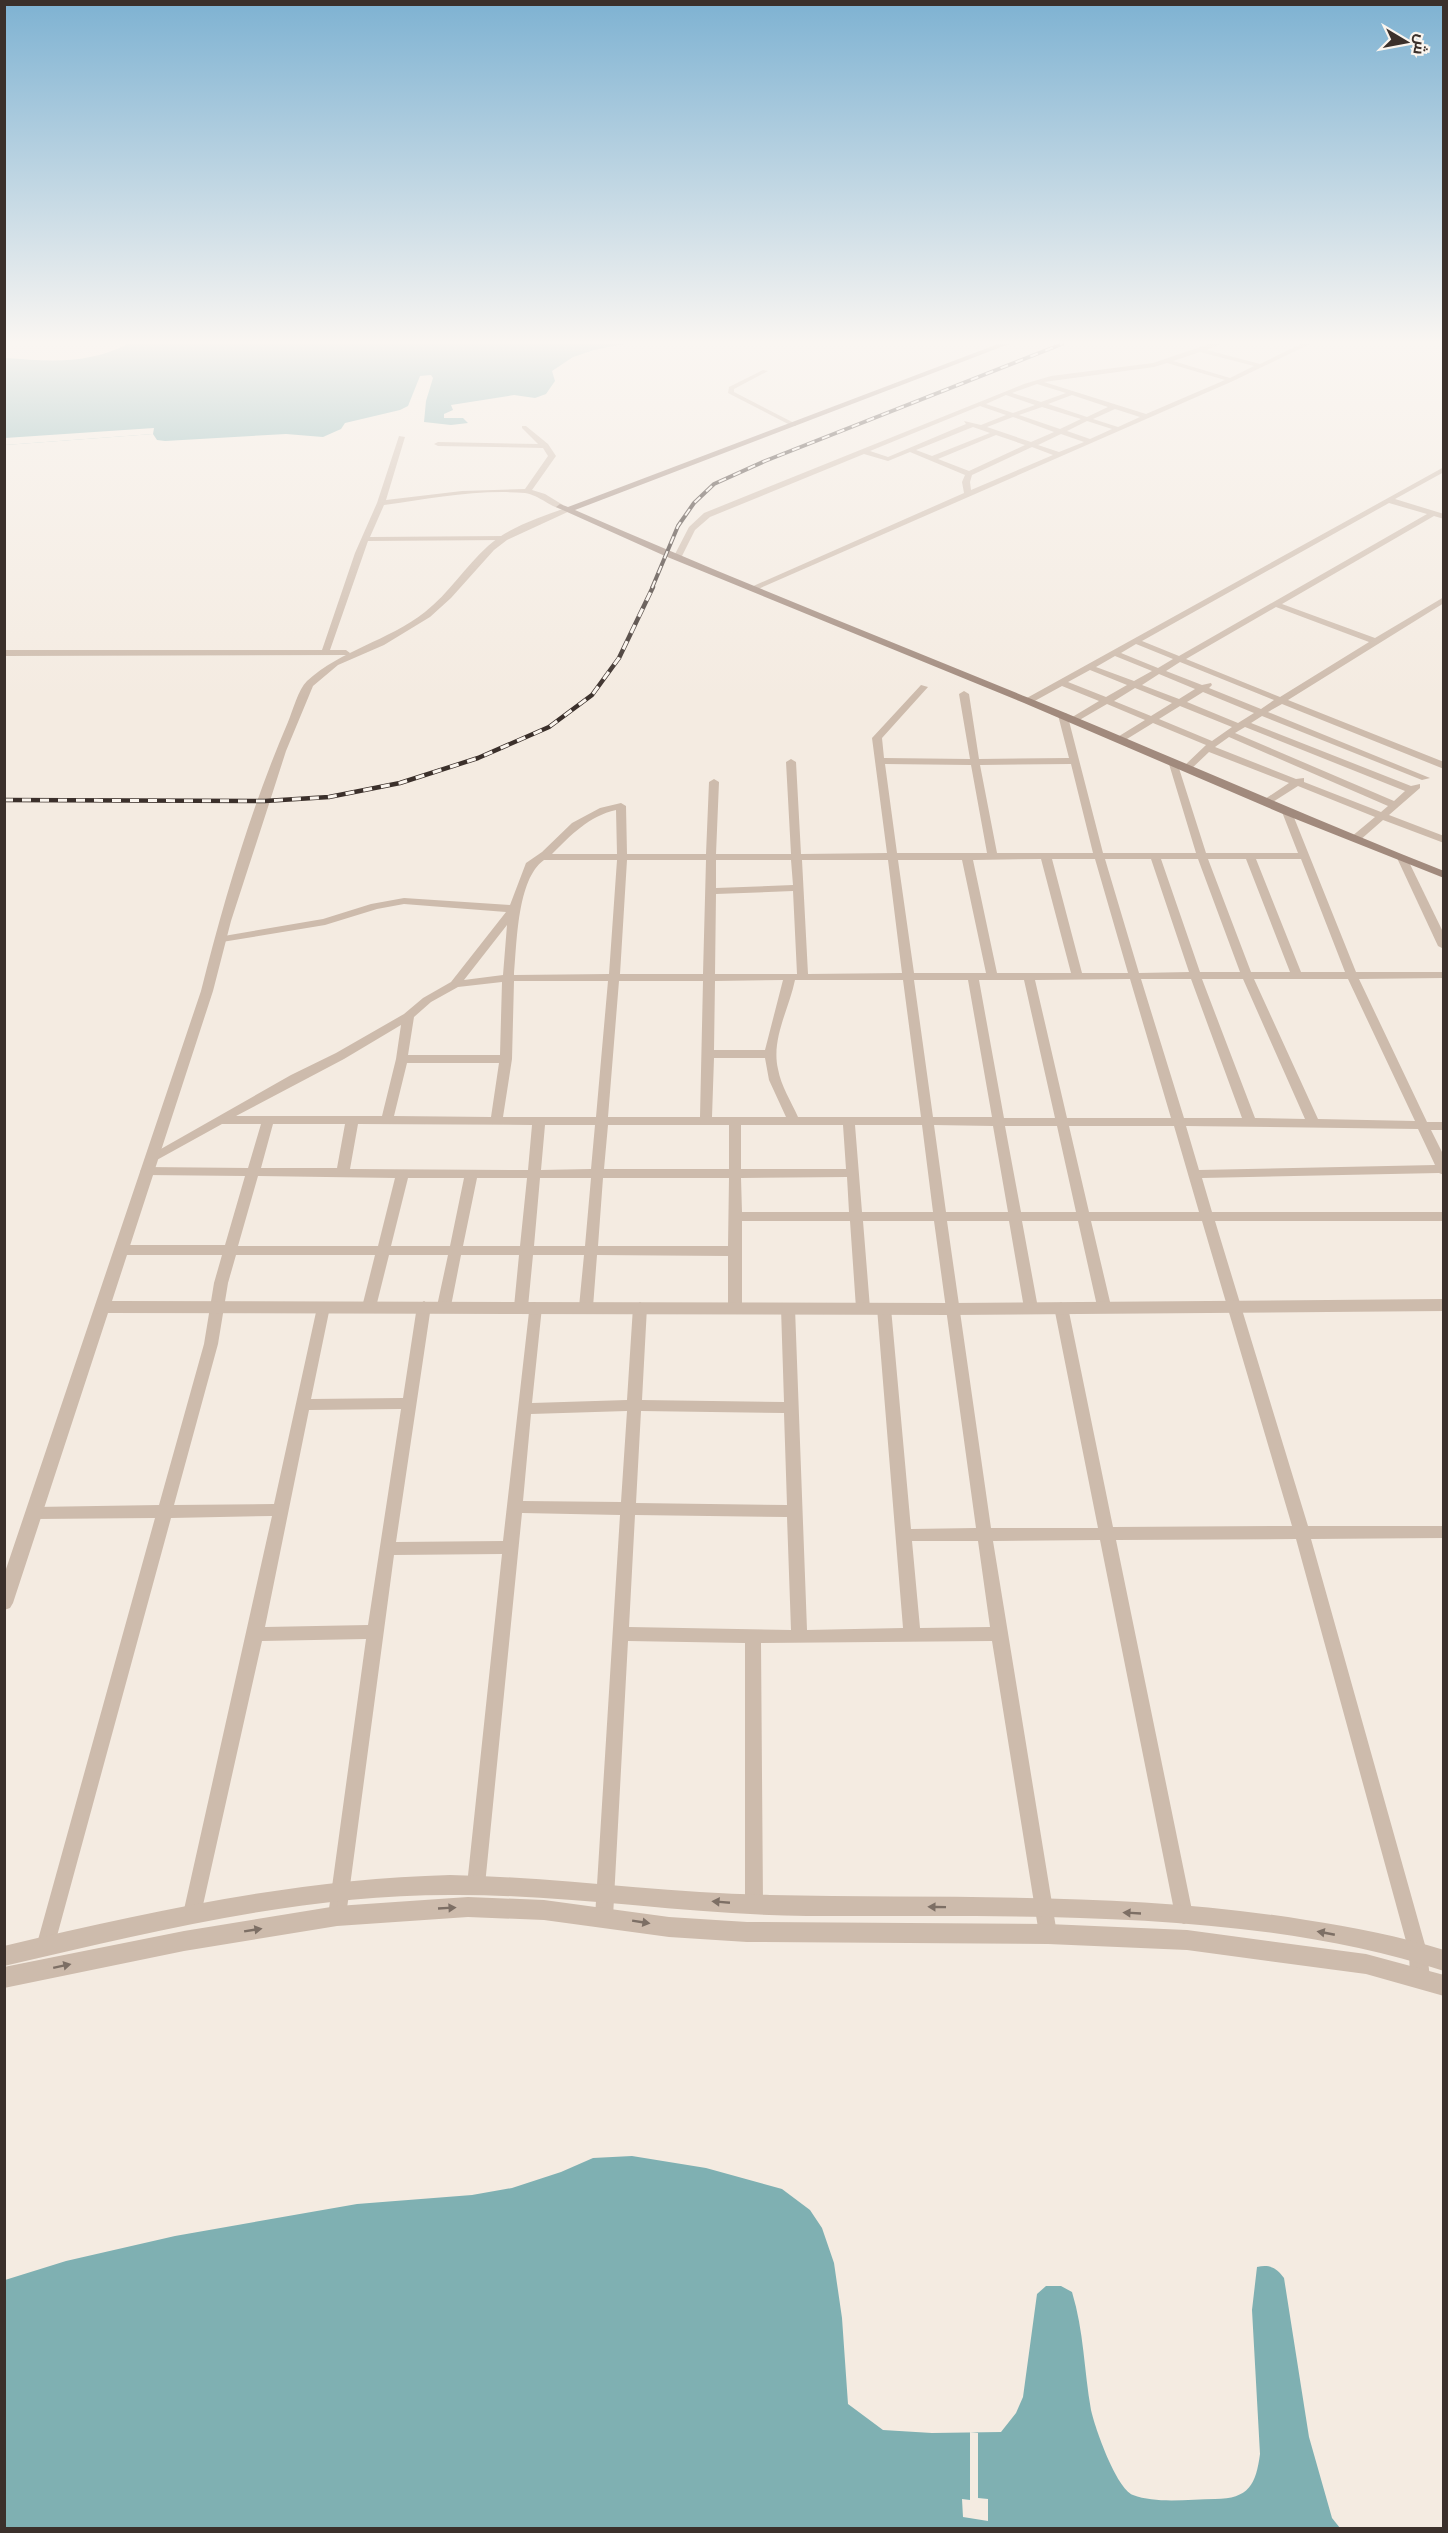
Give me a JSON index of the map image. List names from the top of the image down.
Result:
{
  "north": "right"
}
